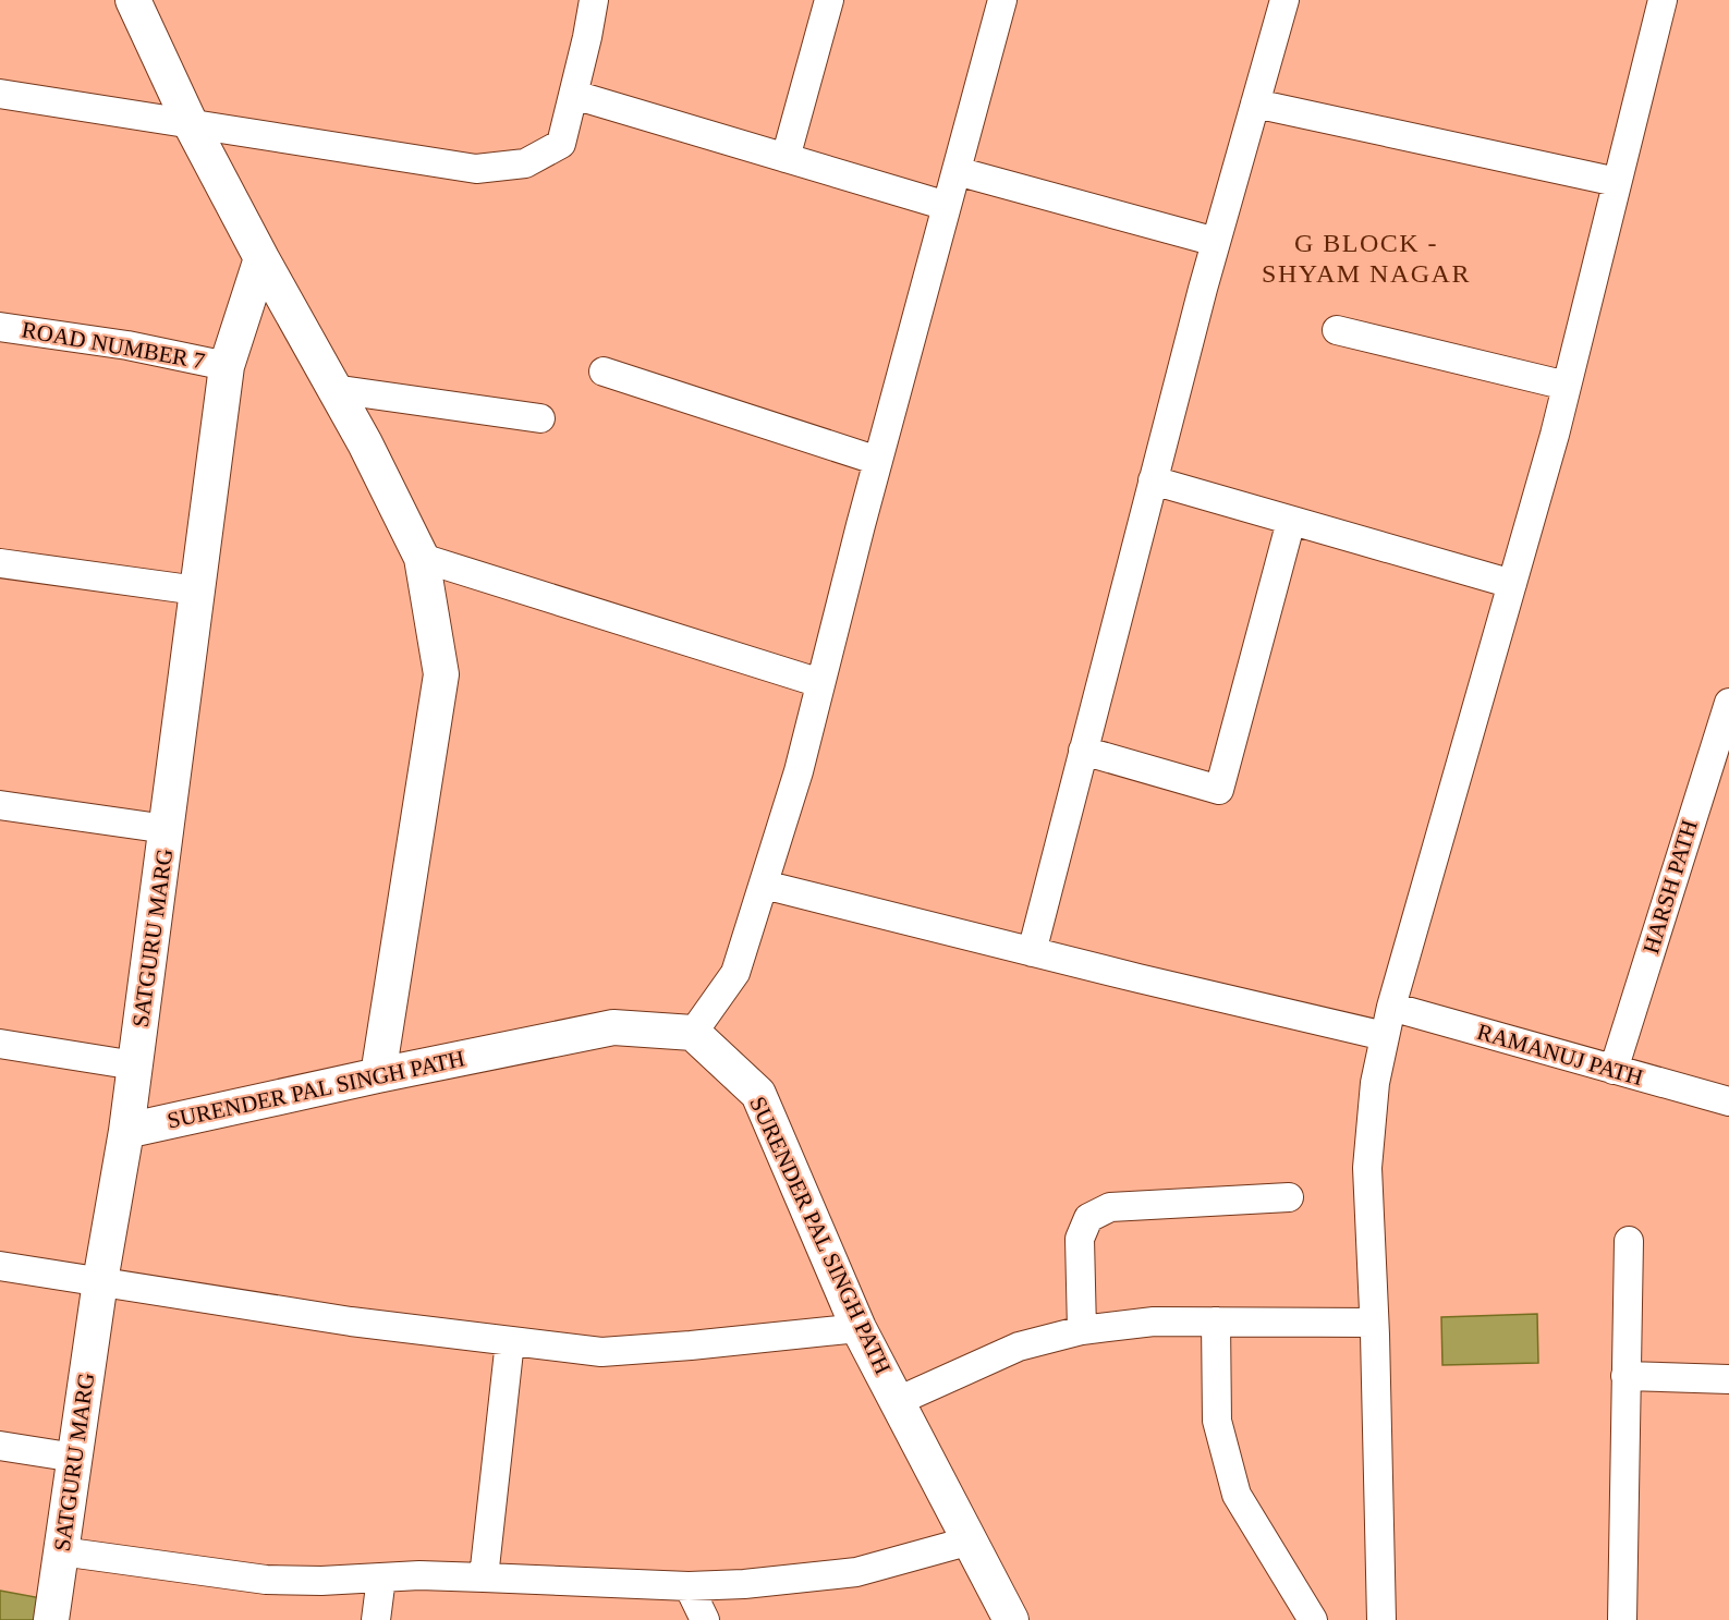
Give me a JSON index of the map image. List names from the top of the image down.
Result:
{
  "streets": {
    "street": [
      "ROAD NUMBER 7",
      "HARSH PATH",
      "SATGURU MARG",
      "RAMANUJ PATH",
      "SURENDER PAL SINGH PATH"
    ]
  },
  "crossings": [
    ["ROAD NUMBER 7", "SATGURU MARG"],
    ["HARSH PATH", "RAMANUJ PATH"],
    ["SATGURU MARG", "SURENDER PAL SINGH PATH"]
  ],
  "districts": ["G BLOCK - SHYAM NAGAR"]
}
